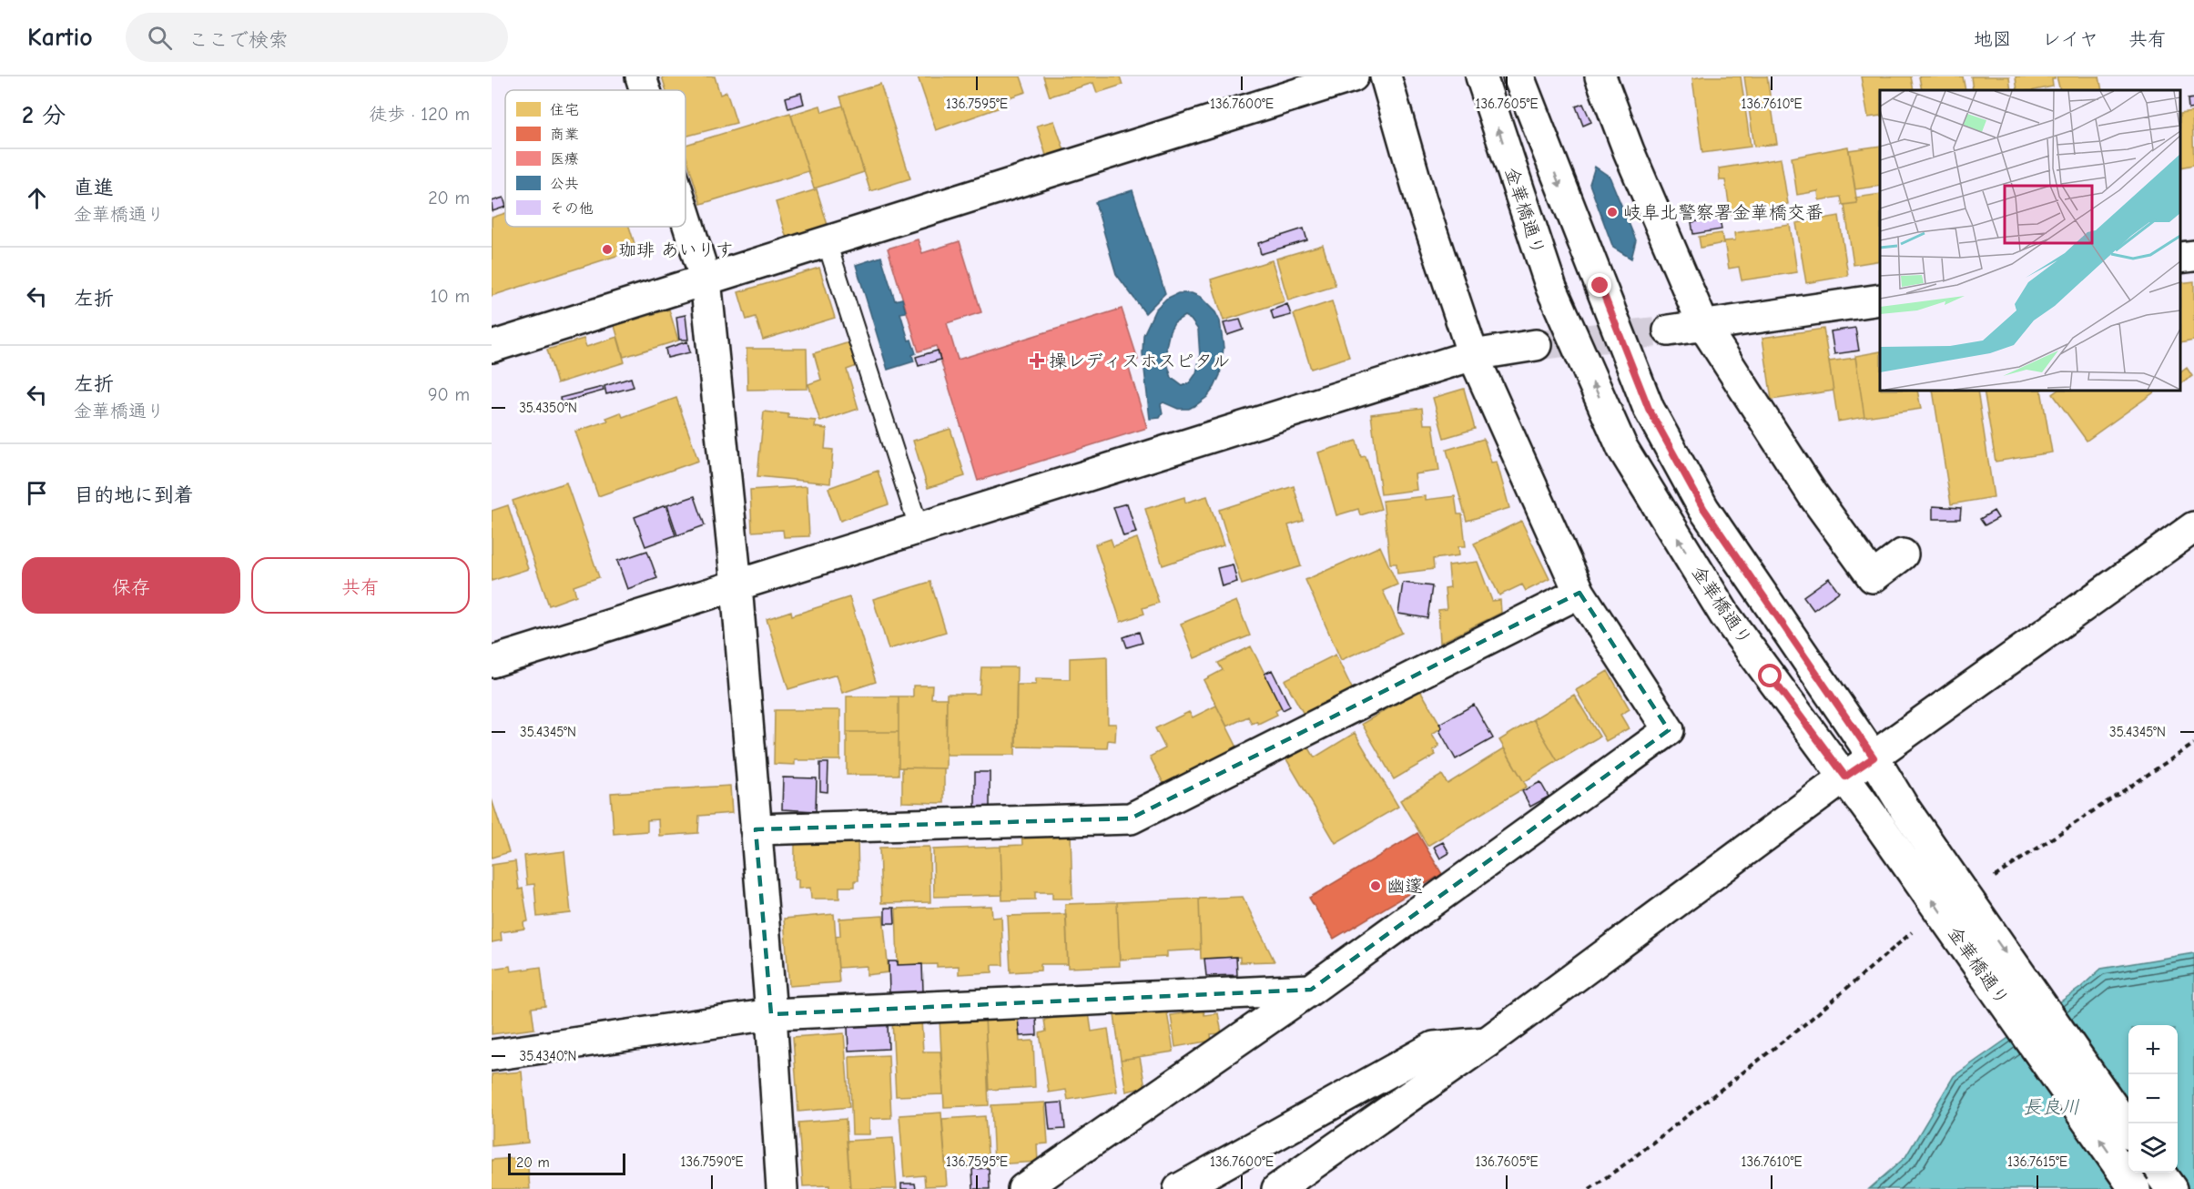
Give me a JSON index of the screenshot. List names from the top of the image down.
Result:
{
  "streets": {
    "street": ["金華橋通り"]
  },
  "water": ["長良川"],
  "places": {
    "other": ["岐阜北警察署金華橋交番", "珈琲 あいりす", "幽邃"],
    "health": ["操レディスホスピタル"]
  },
  "legend": [
    "住宅",
    "商業",
    "医療",
    "公共",
    "その他"
  ],
  "scale_bar": "20 m",
  "page": {
    "header": "Kartio",
    "search": "ここで検索",
    "nav": ["地図", "レイヤ", "共有"],
    "heading": ["2 分", "徒歩 · 120 m"],
    "list": [
      ["直進", "金華橋通り", "20 m"],
      ["左折", "10 m"],
      ["左折", "金華橋通り", "90 m"],
      "目的地に到着"
    ],
    "buttons": ["保存", "共有"],
    "map_buttons": ["+", "−"],
    "scale": "20 m"
  },
  "coordinates": [
    "136.7595°E",
    "136.7600°E",
    "136.7605°E",
    "136.7610°E",
    "35.4350°N",
    "35.4345°N",
    "35.4340°N",
    "136.7590°E",
    "136.7615°E"
  ]
}
